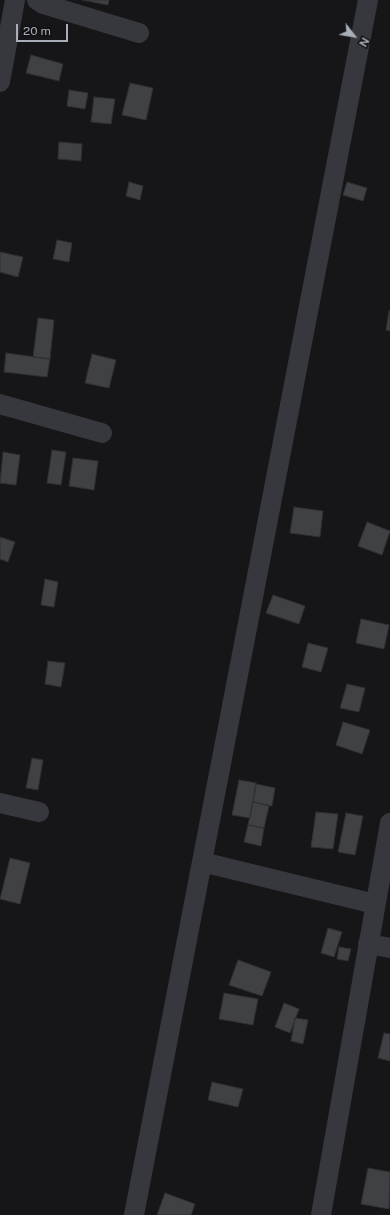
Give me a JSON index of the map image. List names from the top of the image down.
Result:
{
  "scale_bar": "20 m",
  "north": "bottom right"
}
